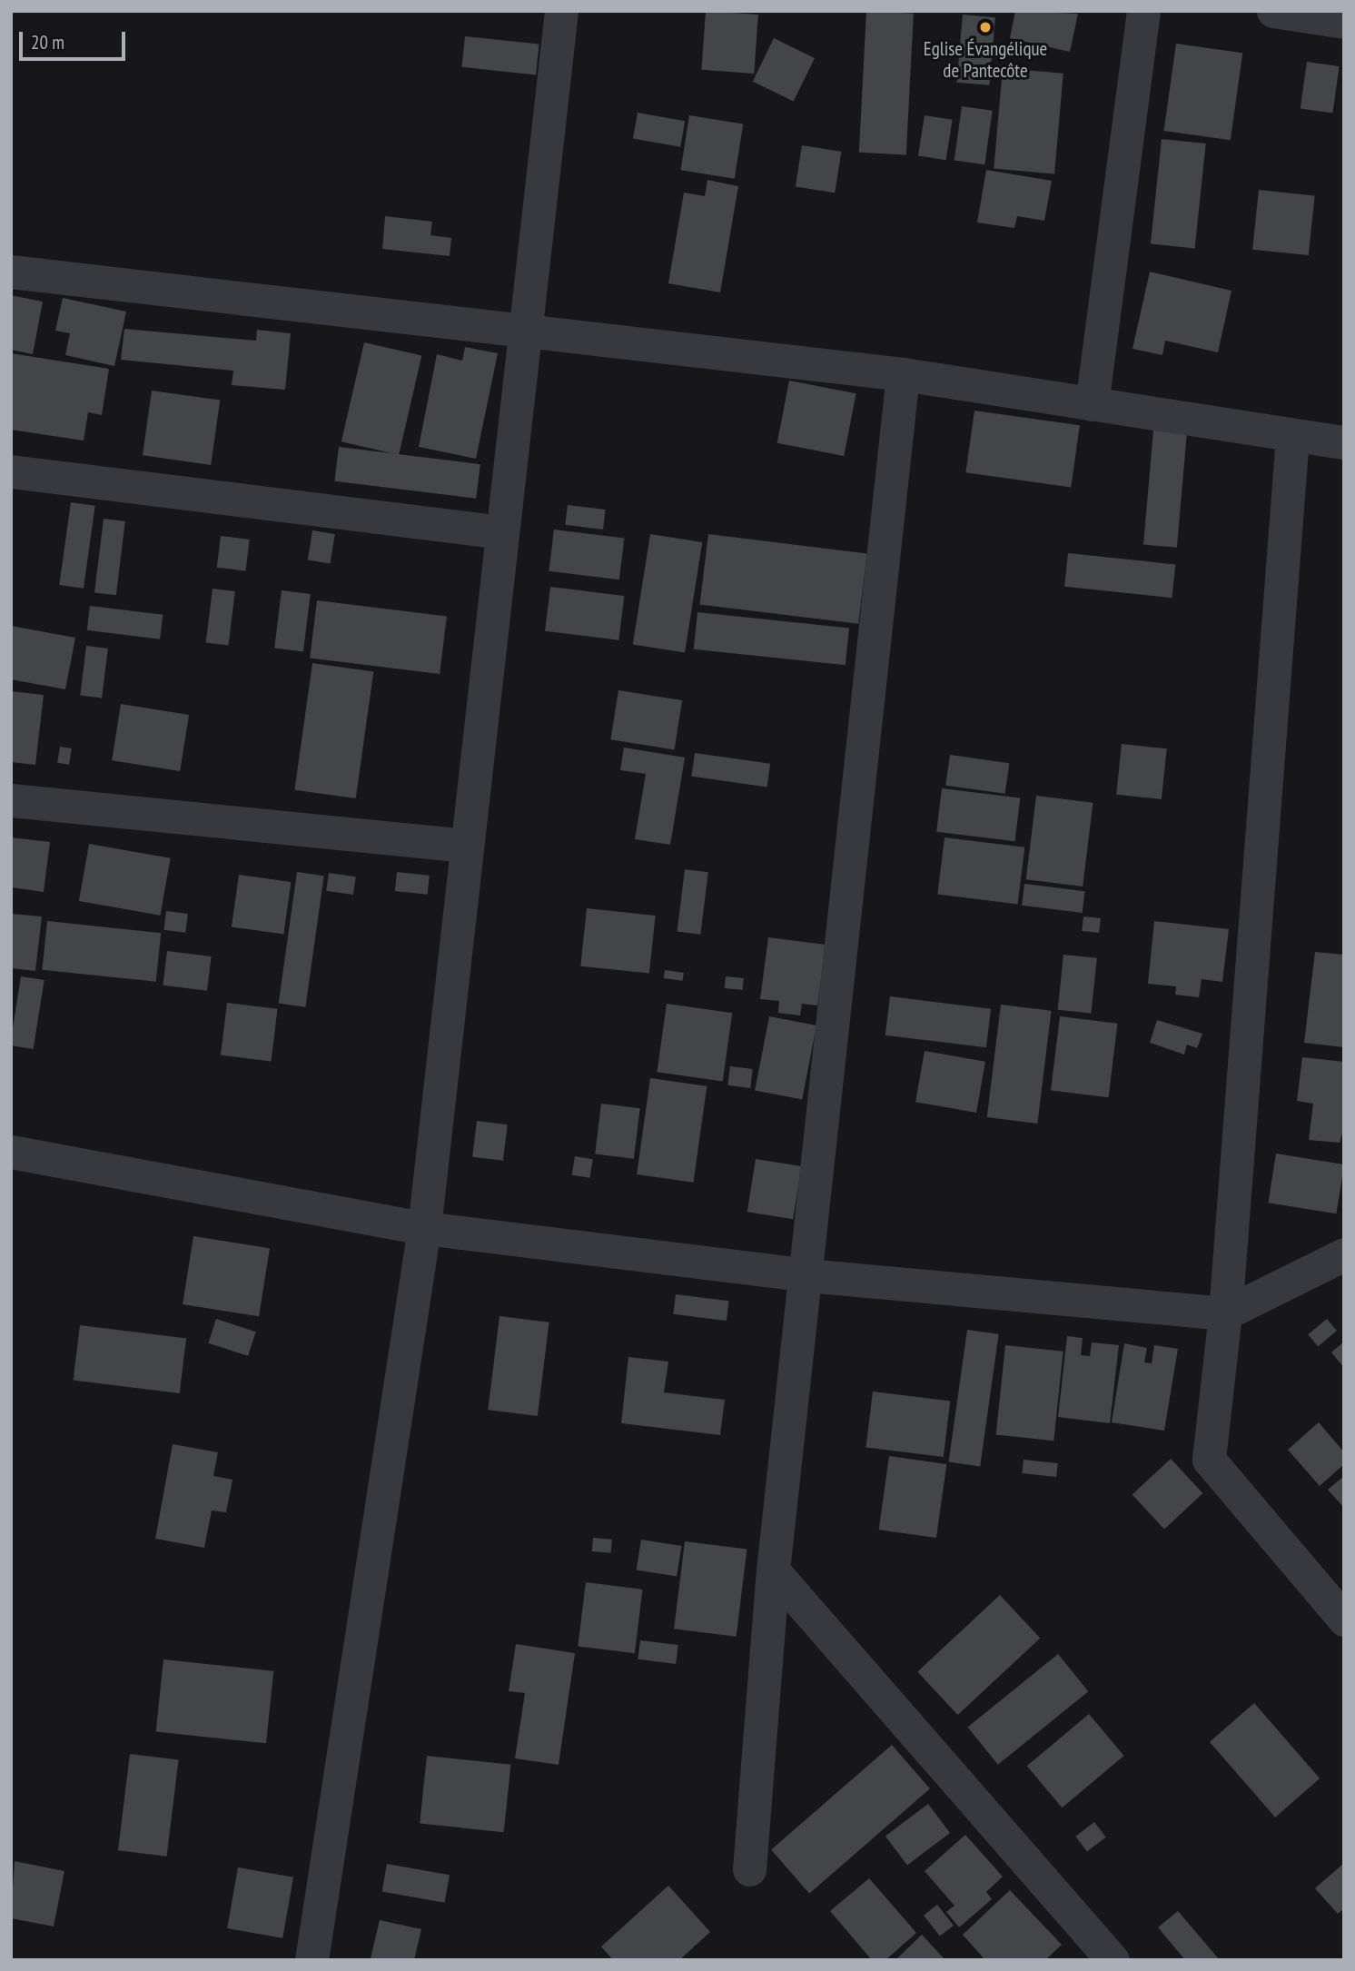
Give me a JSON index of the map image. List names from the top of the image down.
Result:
{
  "places": ["Eglise Évangélique de Pantecôte"],
  "scale_bar": "20 m"
}
